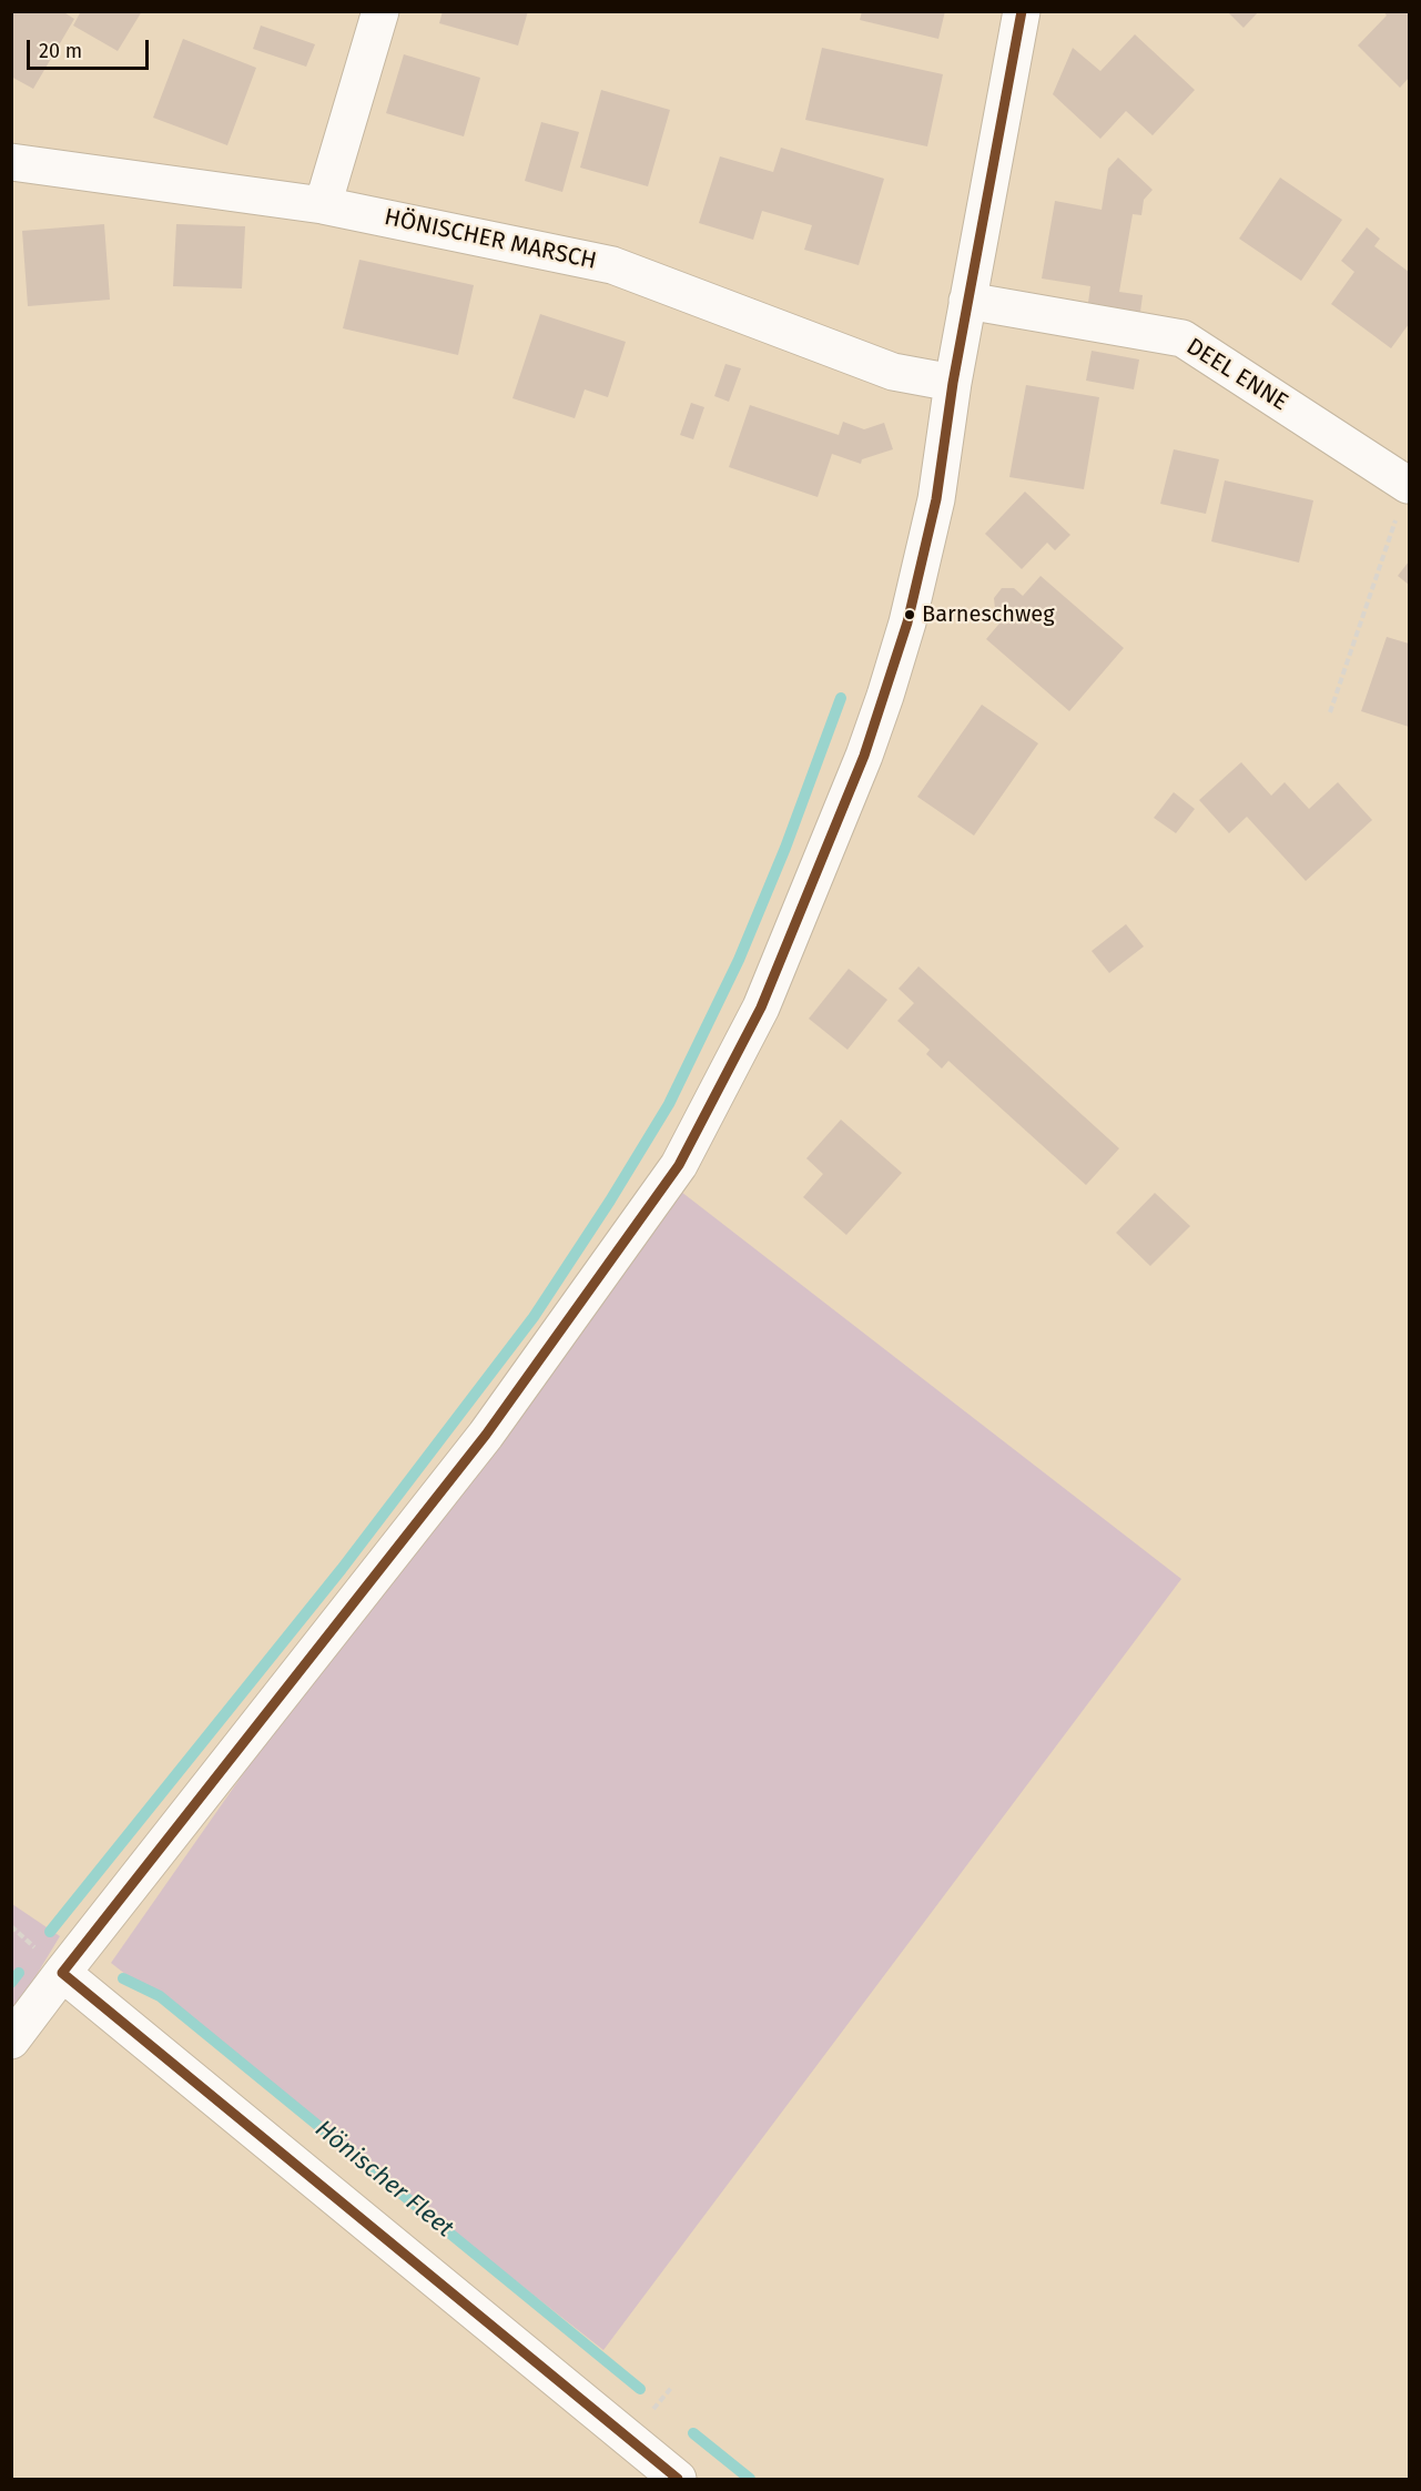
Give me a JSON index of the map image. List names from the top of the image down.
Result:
{
  "streets": {
    "street": ["HÖNISCHER MARSCH", "DEEL ENNE"]
  },
  "water": ["Hönischer Fleet"],
  "places": ["Barneschweg"],
  "scale_bar": "20 m"
}
